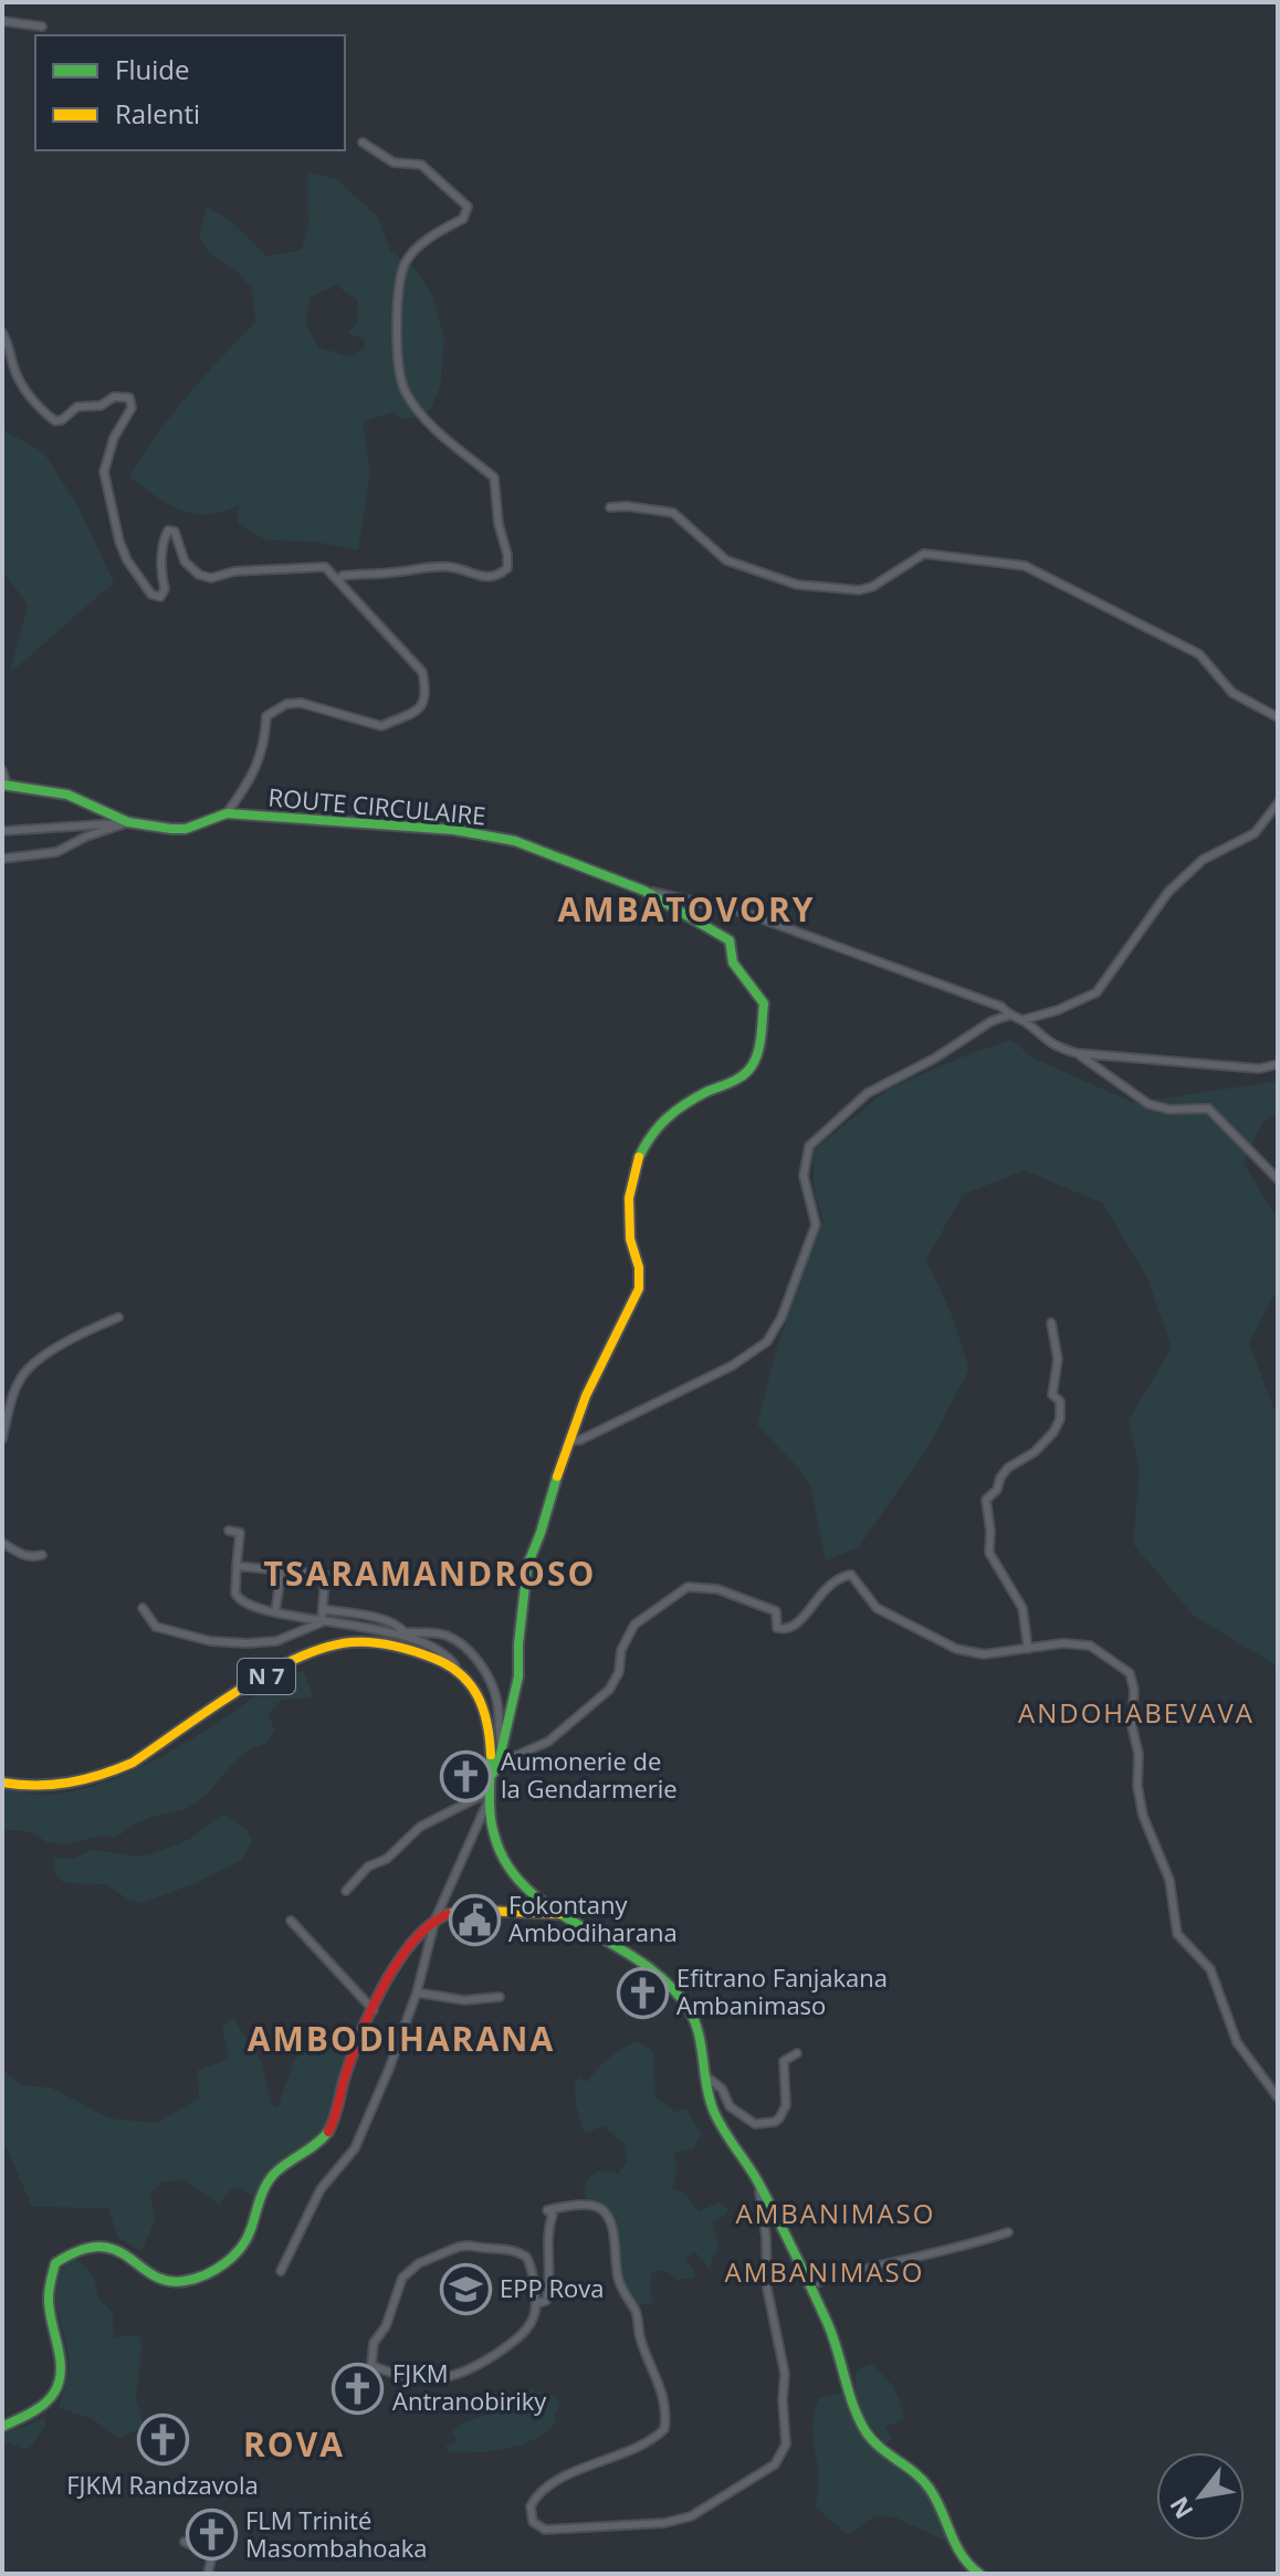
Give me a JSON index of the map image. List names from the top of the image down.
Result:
{
  "streets": {
    "street": ["ROUTE CIRCULAIRE", "N 7"]
  },
  "districts": [
    "AMBATOVORY",
    "TSARAMANDROSO",
    "ANDOHABEVAVA",
    "AMBODIHARANA",
    "AMBANIMASO",
    "AMBANIMASO",
    "ROVA"
  ],
  "places": {
    "church": [
      "Aumonerie de la Gendarmerie",
      "Efitrano Fanjakana Ambanimaso",
      "FJKM Antranobiriky",
      "FJKM Randzavola",
      "FLM Trinité Masombahoaka"
    ],
    "public building": ["Fokontany Ambodiharana"],
    "school or university": ["EPP Rova"]
  },
  "legend": ["Fluide", "Ralenti"],
  "north": "bottom left"
}
